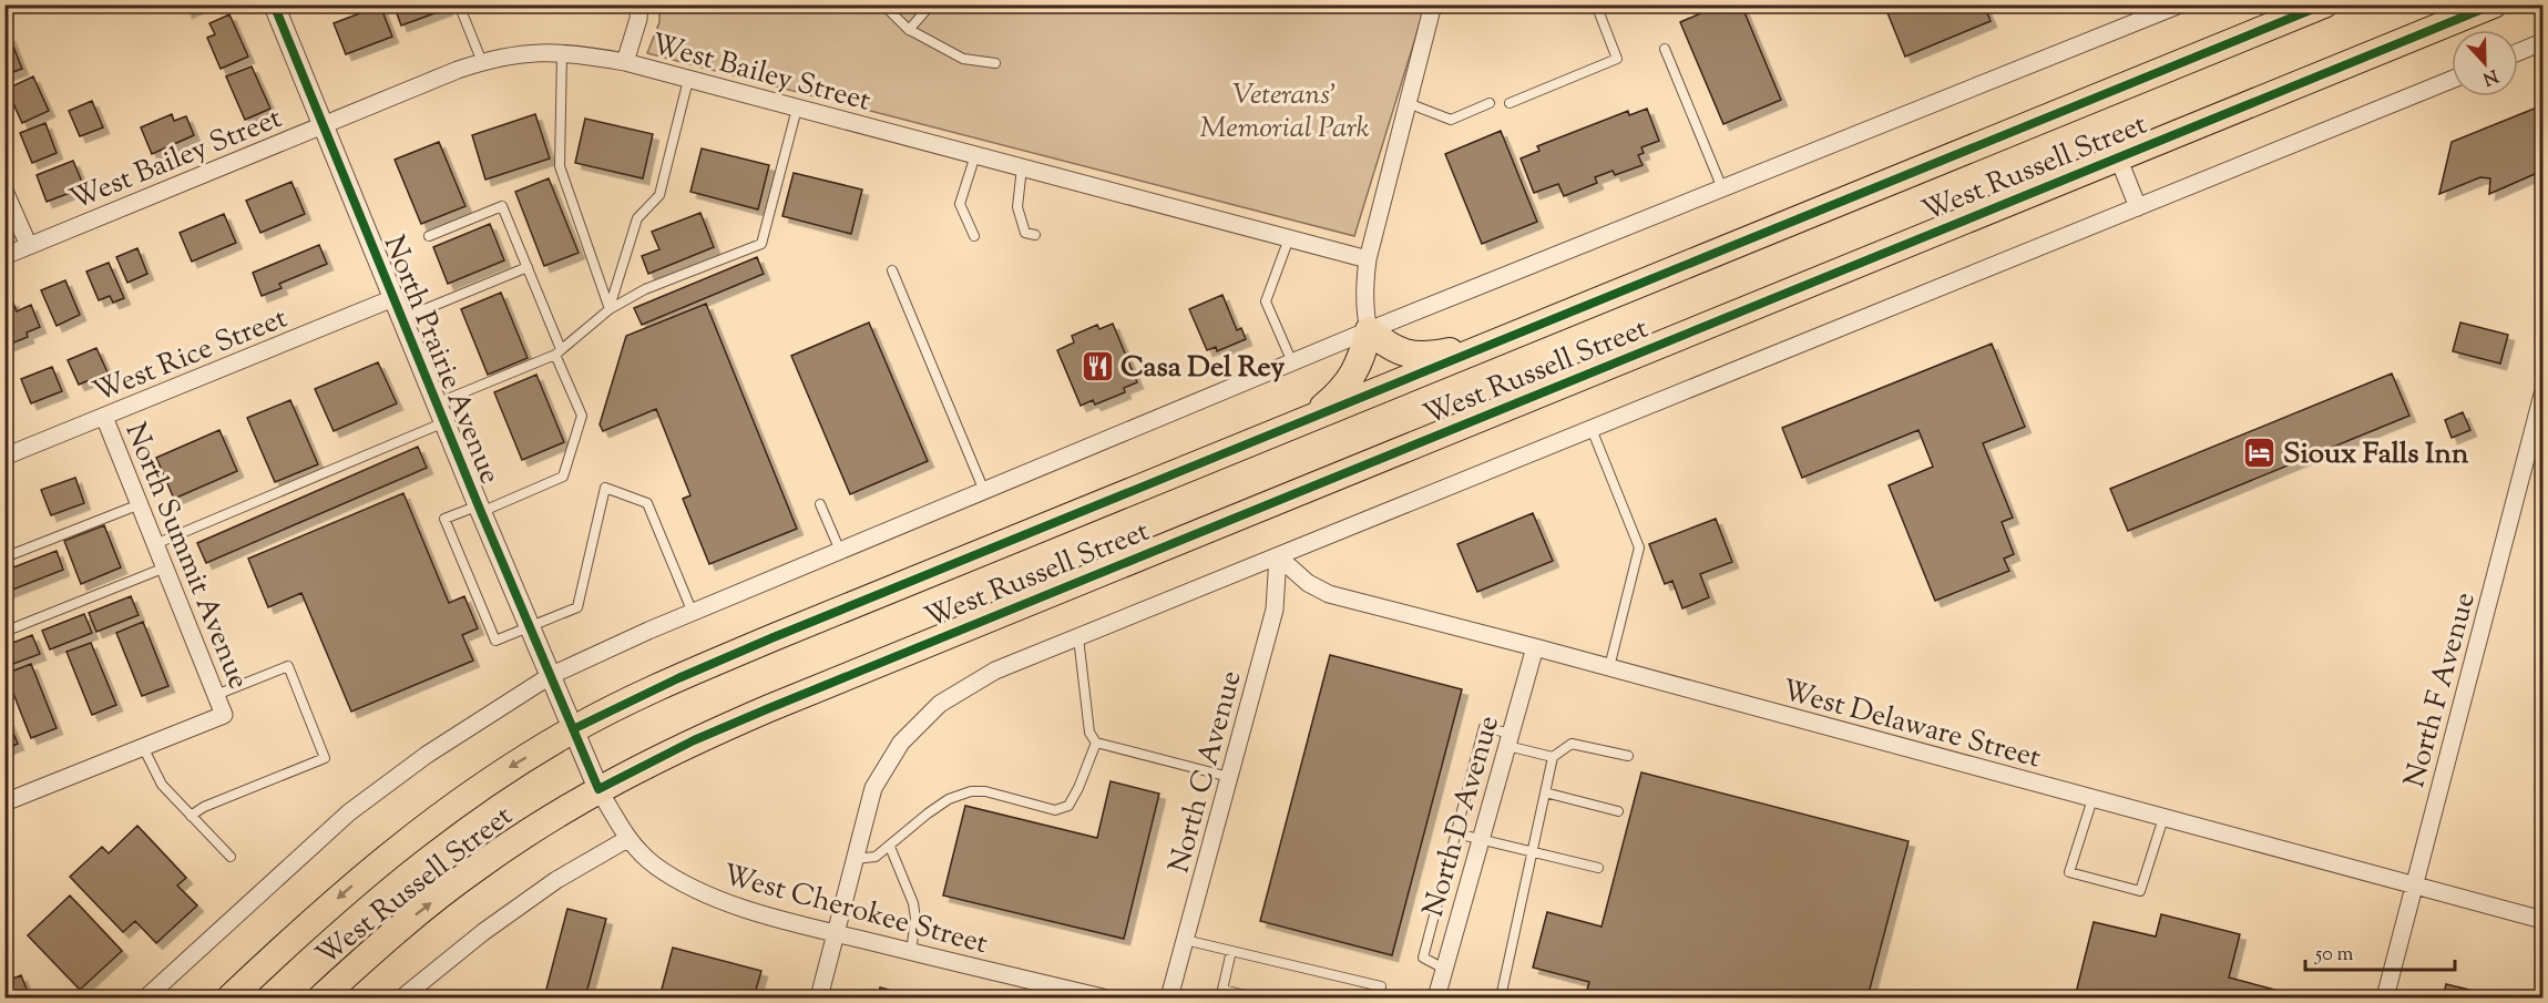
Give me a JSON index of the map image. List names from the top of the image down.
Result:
{
  "streets": {
    "highway": ["West Russell Street"],
    "street": [
      "West Bailey Street",
      "West Rice Street",
      "North Prairie Avenue",
      "North Summit Avenue",
      "North F Avenue",
      "West Delaware Street",
      "North C Avenue",
      "North D Avenue",
      "West Cherokee Street"
    ]
  },
  "crossings": [
    ["West Bailey Street", "North Prairie Avenue"],
    ["West Russell Street", "North Prairie Avenue"],
    ["West Russell Street", "West Cherokee Street"],
    ["West Rice Street", "North Prairie Avenue"],
    ["West Rice Street", "North Summit Avenue"],
    ["North Prairie Avenue", "West Cherokee Street"],
    ["North F Avenue", "West Delaware Street"],
    ["West Delaware Street", "North C Avenue"],
    ["West Delaware Street", "North D Avenue"]
  ],
  "parks": ["Veterans' Memorial Park"],
  "places": {
    "restaurant": ["Casa Del Rey"],
    "hotel": ["Sioux Falls Inn"]
  },
  "scale_bar": "50 m",
  "north": "bottom"
}
